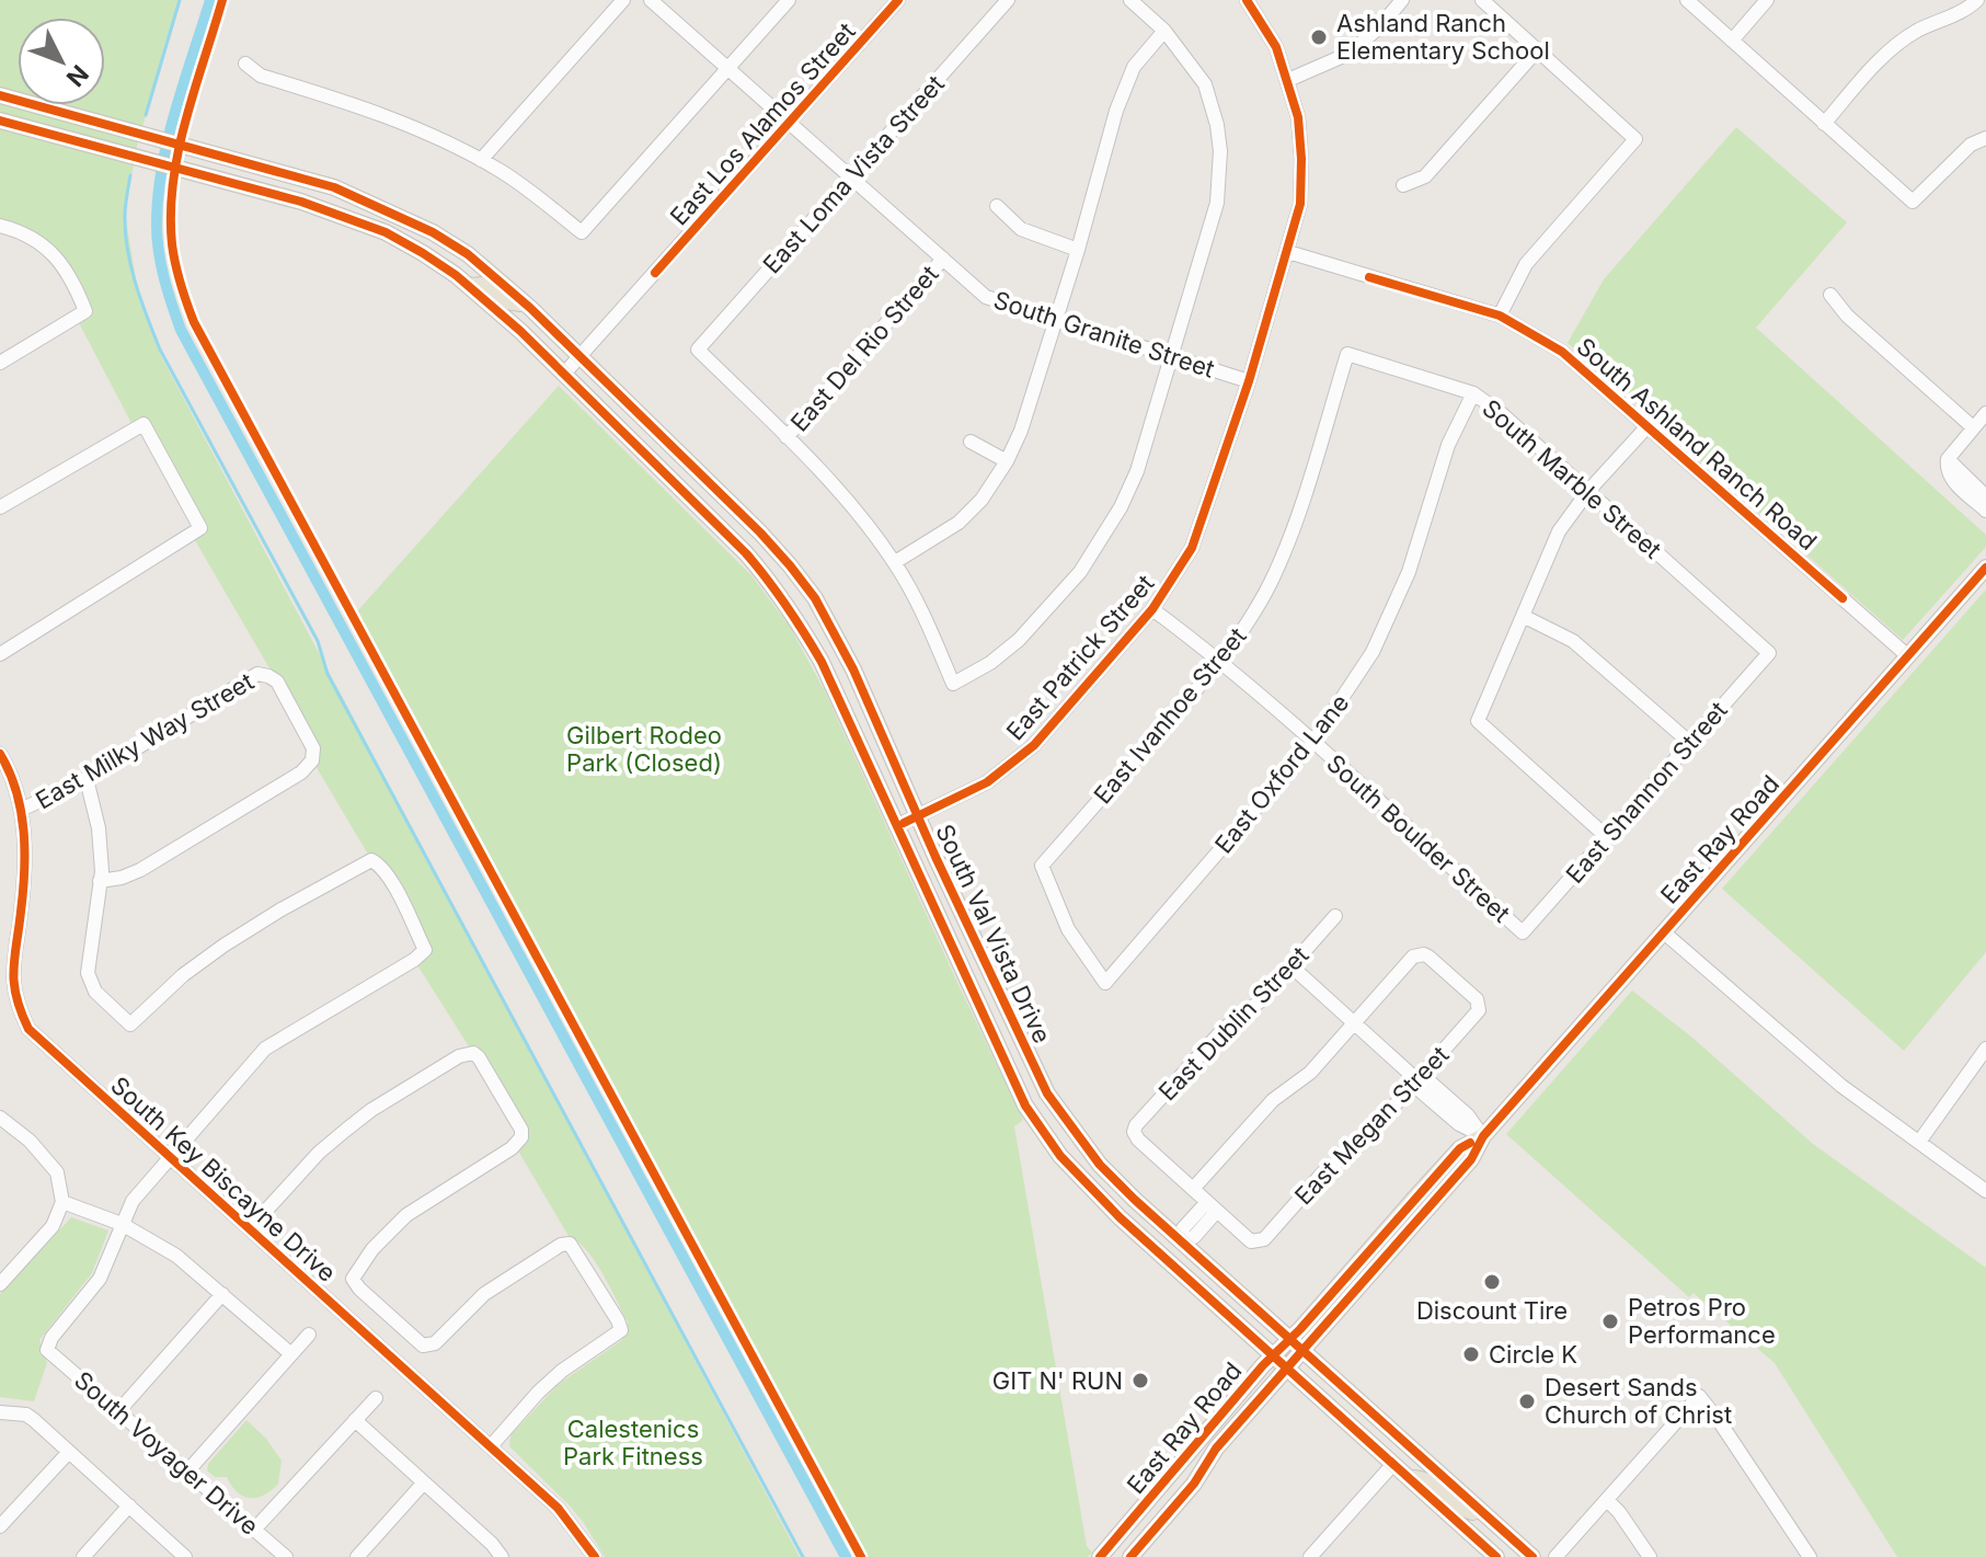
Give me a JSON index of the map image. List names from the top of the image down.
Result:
{
  "streets": {
    "main road": ["East Ray Road", "South Val Vista Drive"],
    "street": [
      "East Los Alamos Street",
      "East Loma Vista Street",
      "South Granite Street",
      "East Del Rio Street",
      "South Ashland Ranch Road",
      "South Marble Street",
      "East Patrick Street",
      "East Ivanhoe Street",
      "East Milky Way Street",
      "East Oxford Lane",
      "East Shannon Street",
      "South Boulder Street",
      "East Dublin Street",
      "East Megan Street",
      "South Key Biscayne Drive",
      "South Voyager Drive"
    ]
  },
  "crossings": [
    ["East Los Alamos Street", "South Granite Street"],
    ["East Los Alamos Street", "South Val Vista Drive"],
    ["East Loma Vista Street", "South Granite Street"],
    ["East Loma Vista Street", "East Del Rio Street"],
    ["South Granite Street", "East Del Rio Street"],
    ["South Granite Street", "East Patrick Street"],
    ["South Ashland Ranch Road", "East Patrick Street"],
    ["South Ashland Ranch Road", "East Ray Road"],
    ["South Marble Street", "East Ivanhoe Street"],
    ["South Marble Street", "East Oxford Lane"],
    ["South Marble Street", "East Shannon Street"],
    ["East Patrick Street", "South Boulder Street"],
    ["East Patrick Street", "South Val Vista Drive"],
    ["East Ivanhoe Street", "East Oxford Lane"],
    ["East Ivanhoe Street", "South Boulder Street"],
    ["East Milky Way Street", "South Key Biscayne Drive"],
    ["East Oxford Lane", "South Boulder Street"],
    ["East Shannon Street", "South Boulder Street"],
    ["East Ray Road", "South Val Vista Drive"]
  ],
  "parks": ["Gilbert Rodeo Park (Closed)", "Calestenics Park Fitness"],
  "places": [
    "Ashland Ranch Elementary School",
    "Discount Tire",
    "Petros Pro Performance",
    "Circle K",
    "GIT N' RUN",
    "Desert Sands Church of Christ"
  ],
  "north": "bottom right"
}
